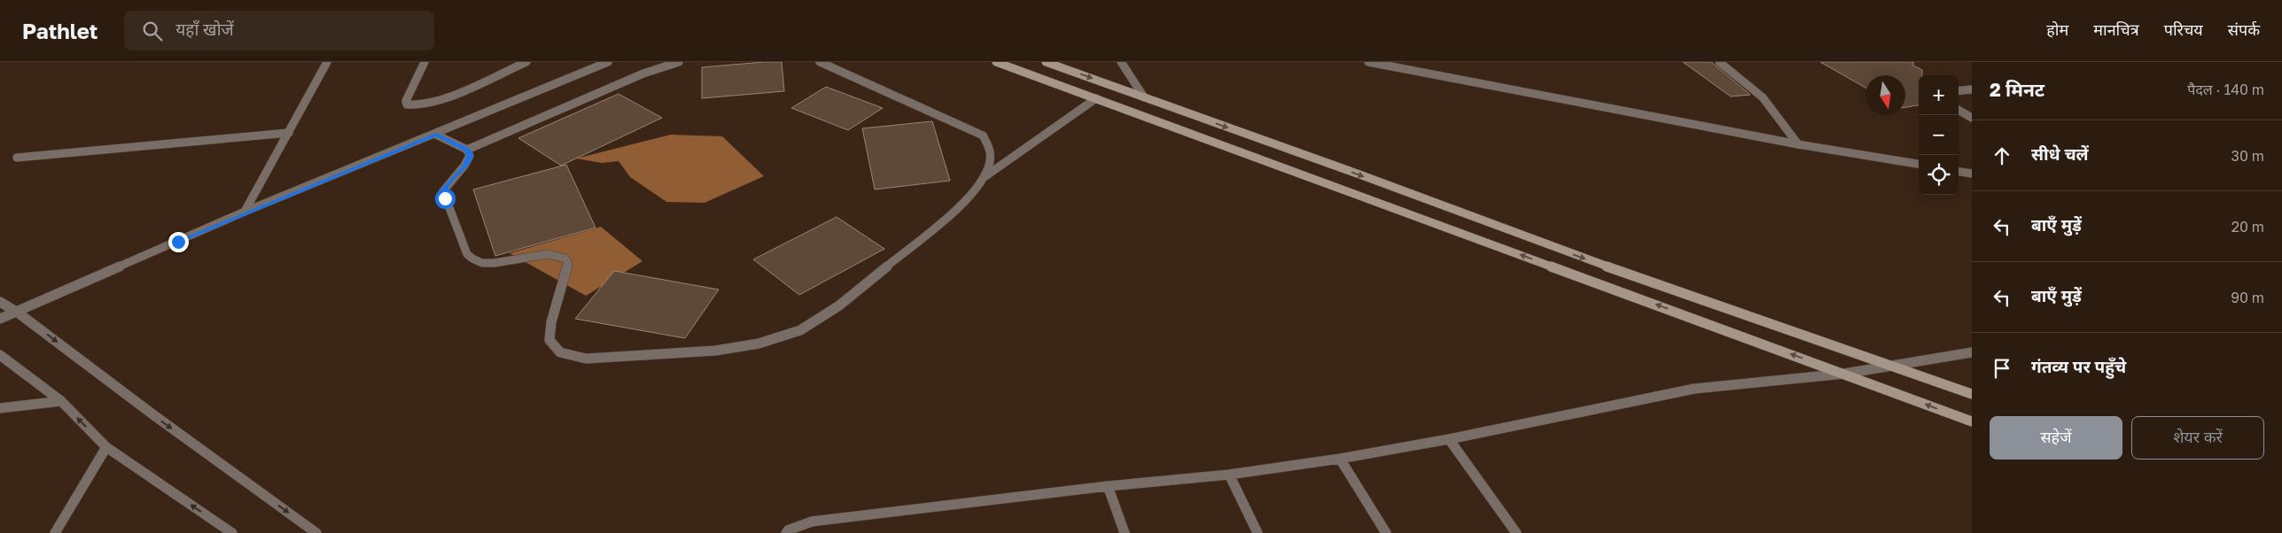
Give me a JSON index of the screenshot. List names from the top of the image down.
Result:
{
  "north": "bottom",
  "page": {
    "header": "Pathlet",
    "search": "यहाँ खोजें",
    "nav": [
      "होम",
      "मानचित्र",
      "परिचय",
      "संपर्क"
    ],
    "heading": ["2 मिनट", "पैदल · 140 m"],
    "map_buttons": ["+", "−"],
    "list": [
      ["सीधे चलें", "30 m"],
      ["बाएँ मुड़ें", "20 m"],
      ["बाएँ मुड़ें", "90 m"],
      "गंतव्य पर पहुँचे"
    ],
    "buttons": ["सहेजें", "शेयर करें"]
  }
}
